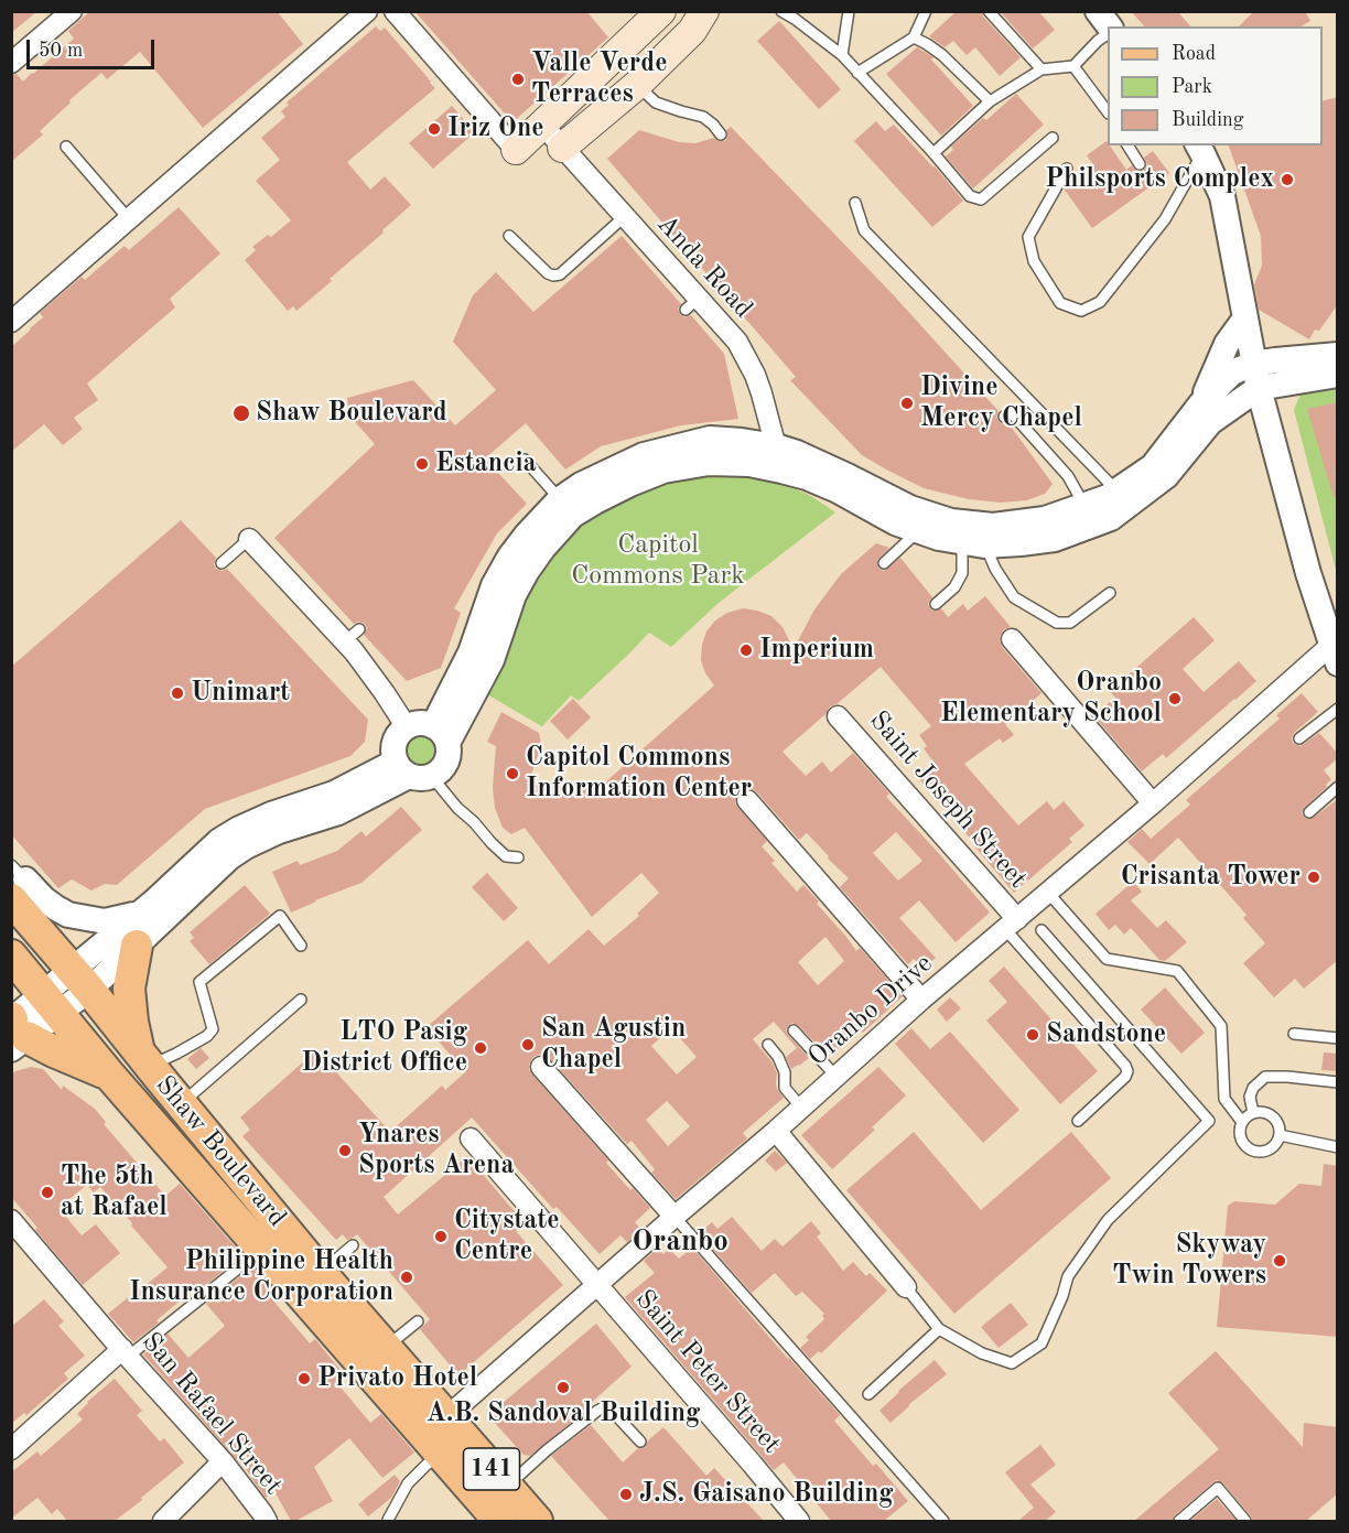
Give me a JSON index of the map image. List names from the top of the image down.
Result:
{
  "streets": {
    "main road": ["Shaw Boulevard", "141"],
    "street": [
      "Anda Road",
      "Saint Joseph Street",
      "Oranbo Drive",
      "Saint Peter Street",
      "San Rafael Street"
    ]
  },
  "crossings": [
    ["Saint Joseph Street", "Oranbo Drive"],
    ["Oranbo Drive", "Shaw Boulevard"],
    ["Oranbo Drive", "Saint Peter Street"]
  ],
  "districts": ["Oranbo"],
  "parks": ["Capitol Commons Park"],
  "places": [
    "Valle Verde Terraces",
    "Iriz One",
    "Philsports Complex",
    "Divine Mercy Chapel",
    "Shaw Boulevard",
    "Estancia",
    "Imperium",
    "Unimart",
    "Oranbo Elementary School",
    "Capitol Commons Information Center",
    "Crisanta Tower",
    "Sandstone",
    "San Agustin Chapel",
    "LTO Pasig District Office",
    "Ynares Sports Arena",
    "The 5th at Rafael",
    "Citystate Centre",
    "Skyway Twin Towers",
    "Philippine Health Insurance Corporation",
    "Privato Hotel",
    "A.B. Sandoval Building",
    "J.S. Gaisano Building"
  ],
  "legend": ["Road", "Park", "Building"],
  "scale_bar": "50 m"
}
